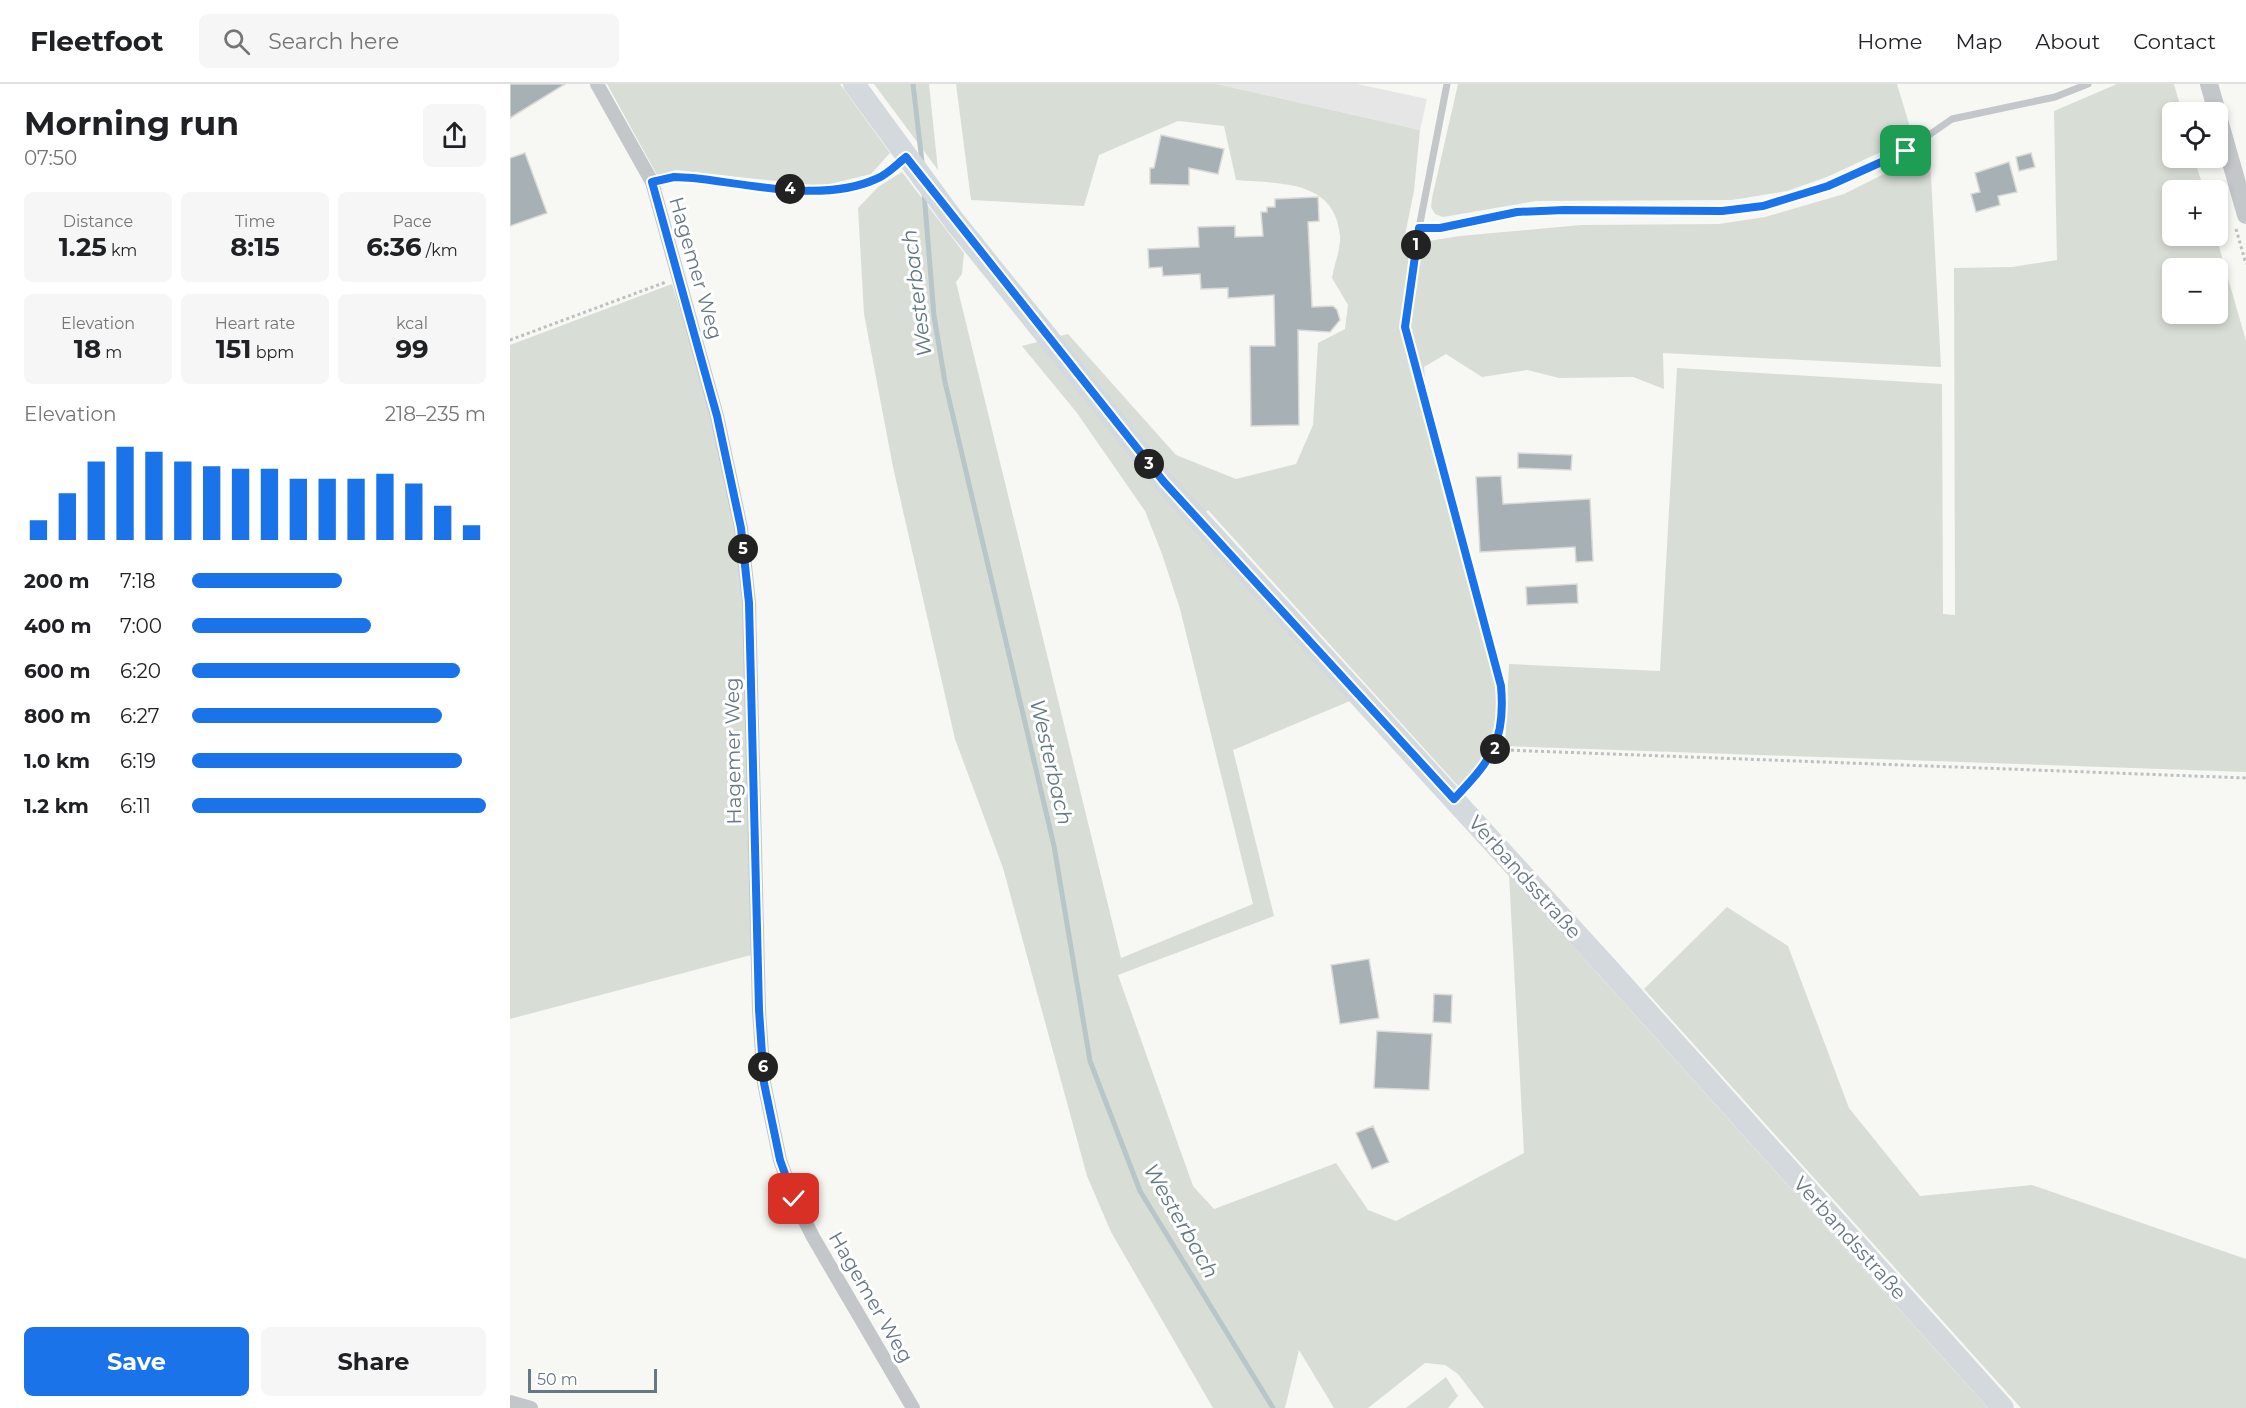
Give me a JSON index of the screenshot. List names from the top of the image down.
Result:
{
  "streets": {
    "main road": ["Verbandsstraße"],
    "street": ["Hagemer Weg"]
  },
  "water": ["Westerbach"],
  "scale_bar": "50 m",
  "page": {
    "header": "Fleetfoot",
    "search": "Search here",
    "nav": [
      "Home",
      "Map",
      "About",
      "Contact"
    ],
    "heading": ["Morning run", "07:50"],
    "map_buttons": ["+", "−"],
    "pins": [
      "4",
      "1",
      "3",
      "5",
      "2",
      "6"
    ],
    "stats": [
      ["Distance", "1.25 km"],
      ["Time", "8:15"],
      ["Pace", "6:36 /km"],
      ["Elevation", "18 m"],
      ["Heart rate", "151 bpm"],
      ["kcal", "99"]
    ],
    "chart": ["Elevation", "218–235 m"],
    "list": [
      {
        "name": "200 m",
        "note": "7:18"
      },
      {
        "name": "400 m",
        "note": "7:00"
      },
      {
        "name": "600 m",
        "note": "6:20"
      },
      {
        "name": "800 m",
        "note": "6:27"
      },
      {
        "name": "1.0 km",
        "note": "6:19"
      },
      {
        "name": "1.2 km",
        "note": "6:11"
      }
    ],
    "buttons": ["Save", "Share"],
    "scale": "50 m"
  }
}
